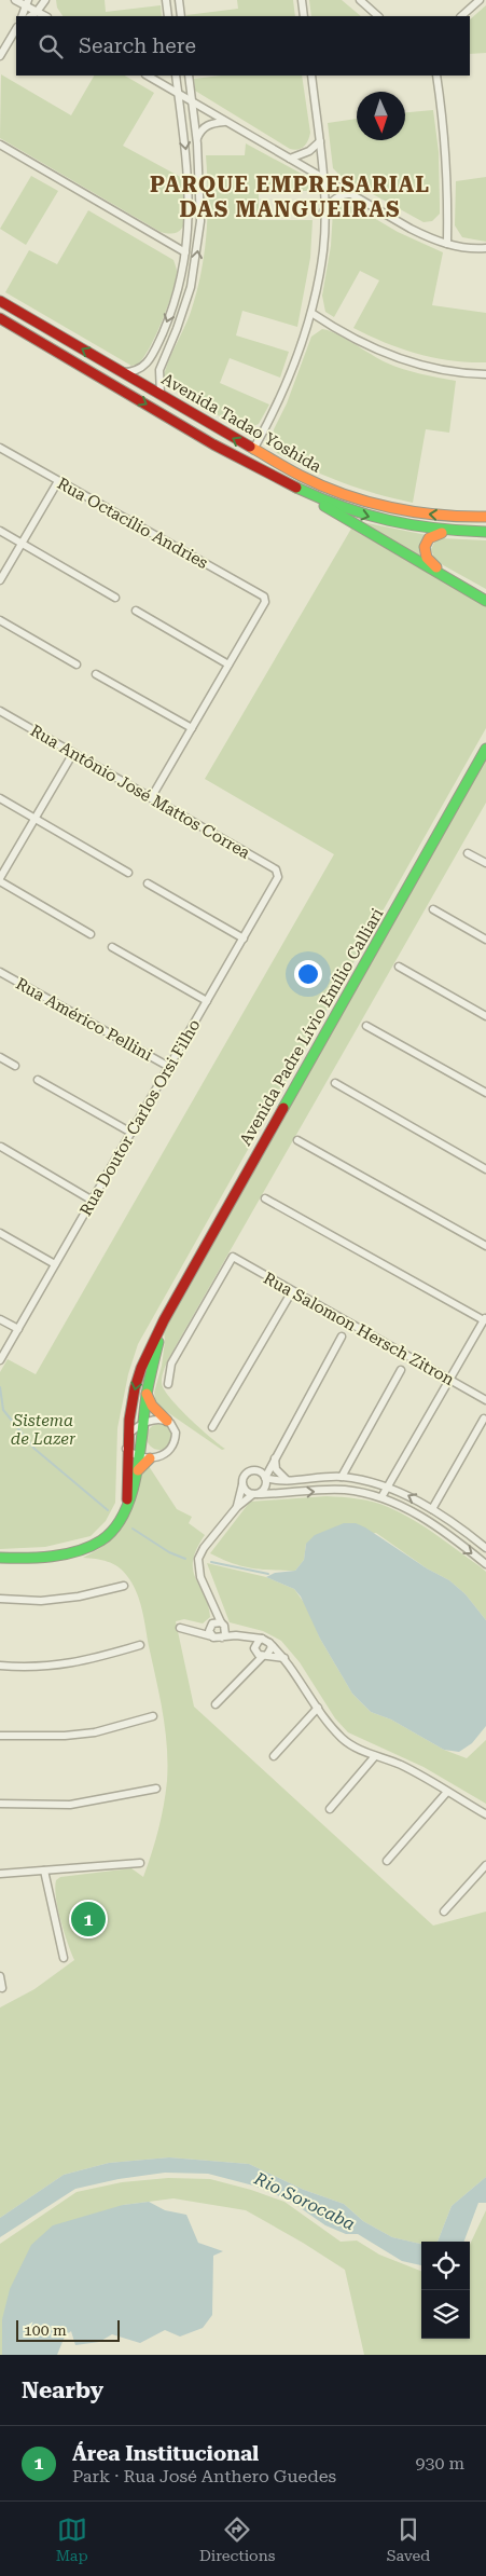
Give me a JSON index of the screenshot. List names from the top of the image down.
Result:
{
  "streets": {
    "street": [
      "Avenida Tadao Yoshida",
      "Rua Octacílio Andries",
      "Rua Antônio José Mattos Correa",
      "Rua Américo Pellini",
      "Avenida Padre Lívio Emílio Calliari",
      "Rua Doutor Carlos Orsi Filho",
      "Rua Salomon Hersch Zitron"
    ]
  },
  "crossings": [
    ["Rua Antônio José Mattos Correa", "Rua Doutor Carlos Orsi Filho"],
    ["Rua Américo Pellini", "Rua Doutor Carlos Orsi Filho"]
  ],
  "districts": ["PARQUE EMPRESARIAL DAS MANGUEIRAS"],
  "water": ["Rio Sorocaba"],
  "parks": ["Sistema de Lazer"],
  "scale_bar": "100 m",
  "north": "bottom",
  "page": {
    "search": "Search here",
    "pins": "1",
    "scale": "100 m",
    "heading": "Nearby",
    "list": [
      {
        "mark": "1",
        "name": "Área Institucional",
        "note": "Park · Rua José Anthero Guedes",
        "value": "930 m"
      }
    ],
    "nav": ["Map", "Directions", "Saved"]
  }
}
